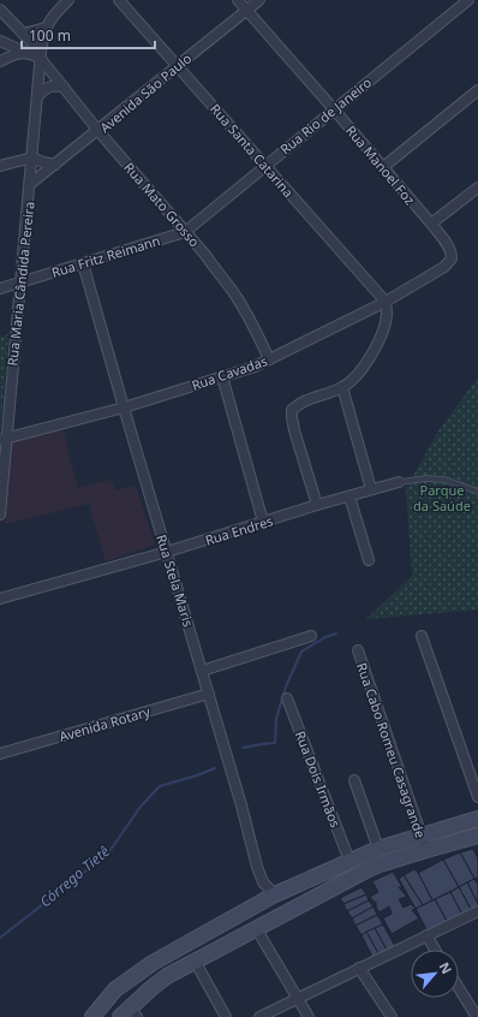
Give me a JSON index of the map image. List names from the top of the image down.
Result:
{
  "streets": {
    "street": [
      "Avenida São Paulo",
      "Rua Rio de Janeiro",
      "Rua Santa Catarina",
      "Rua Manoel Foz",
      "Rua Mato Grosso",
      "Rua Fritz Reimann",
      "Rua Maria Cândida Pereira",
      "Rua Cavadas",
      "Rua Endres",
      "Rua Stela Maris",
      "Avenida Rotary",
      "Rua Cabo Romeu Casagrande",
      "Rua Dois Irmãos"
    ]
  },
  "crossings": [
    ["Avenida São Paulo", "Rua Santa Catarina"],
    ["Avenida São Paulo", "Rua Manoel Foz"],
    ["Avenida São Paulo", "Rua Mato Grosso"],
    ["Avenida São Paulo", "Rua Maria Cândida Pereira"],
    ["Rua Rio de Janeiro", "Rua Santa Catarina"],
    ["Rua Rio de Janeiro", "Rua Manoel Foz"],
    ["Rua Rio de Janeiro", "Rua Mato Grosso"],
    ["Rua Rio de Janeiro", "Rua Fritz Reimann"],
    ["Rua Santa Catarina", "Rua Cavadas"],
    ["Rua Manoel Foz", "Rua Cavadas"],
    ["Rua Mato Grosso", "Rua Fritz Reimann"],
    ["Rua Mato Grosso", "Rua Maria Cândida Pereira"],
    ["Rua Mato Grosso", "Rua Cavadas"],
    ["Rua Fritz Reimann", "Rua Maria Cândida Pereira"],
    ["Rua Fritz Reimann", "Rua Stela Maris"],
    ["Rua Maria Cândida Pereira", "Rua Cavadas"],
    ["Rua Cavadas", "Rua Stela Maris"],
    ["Rua Endres", "Rua Stela Maris"],
    ["Rua Stela Maris", "Avenida Rotary"]
  ],
  "water": ["Córrego Tietê"],
  "parks": ["Parque da Saúde"],
  "scale_bar": "100 m",
  "north": "top right"
}
